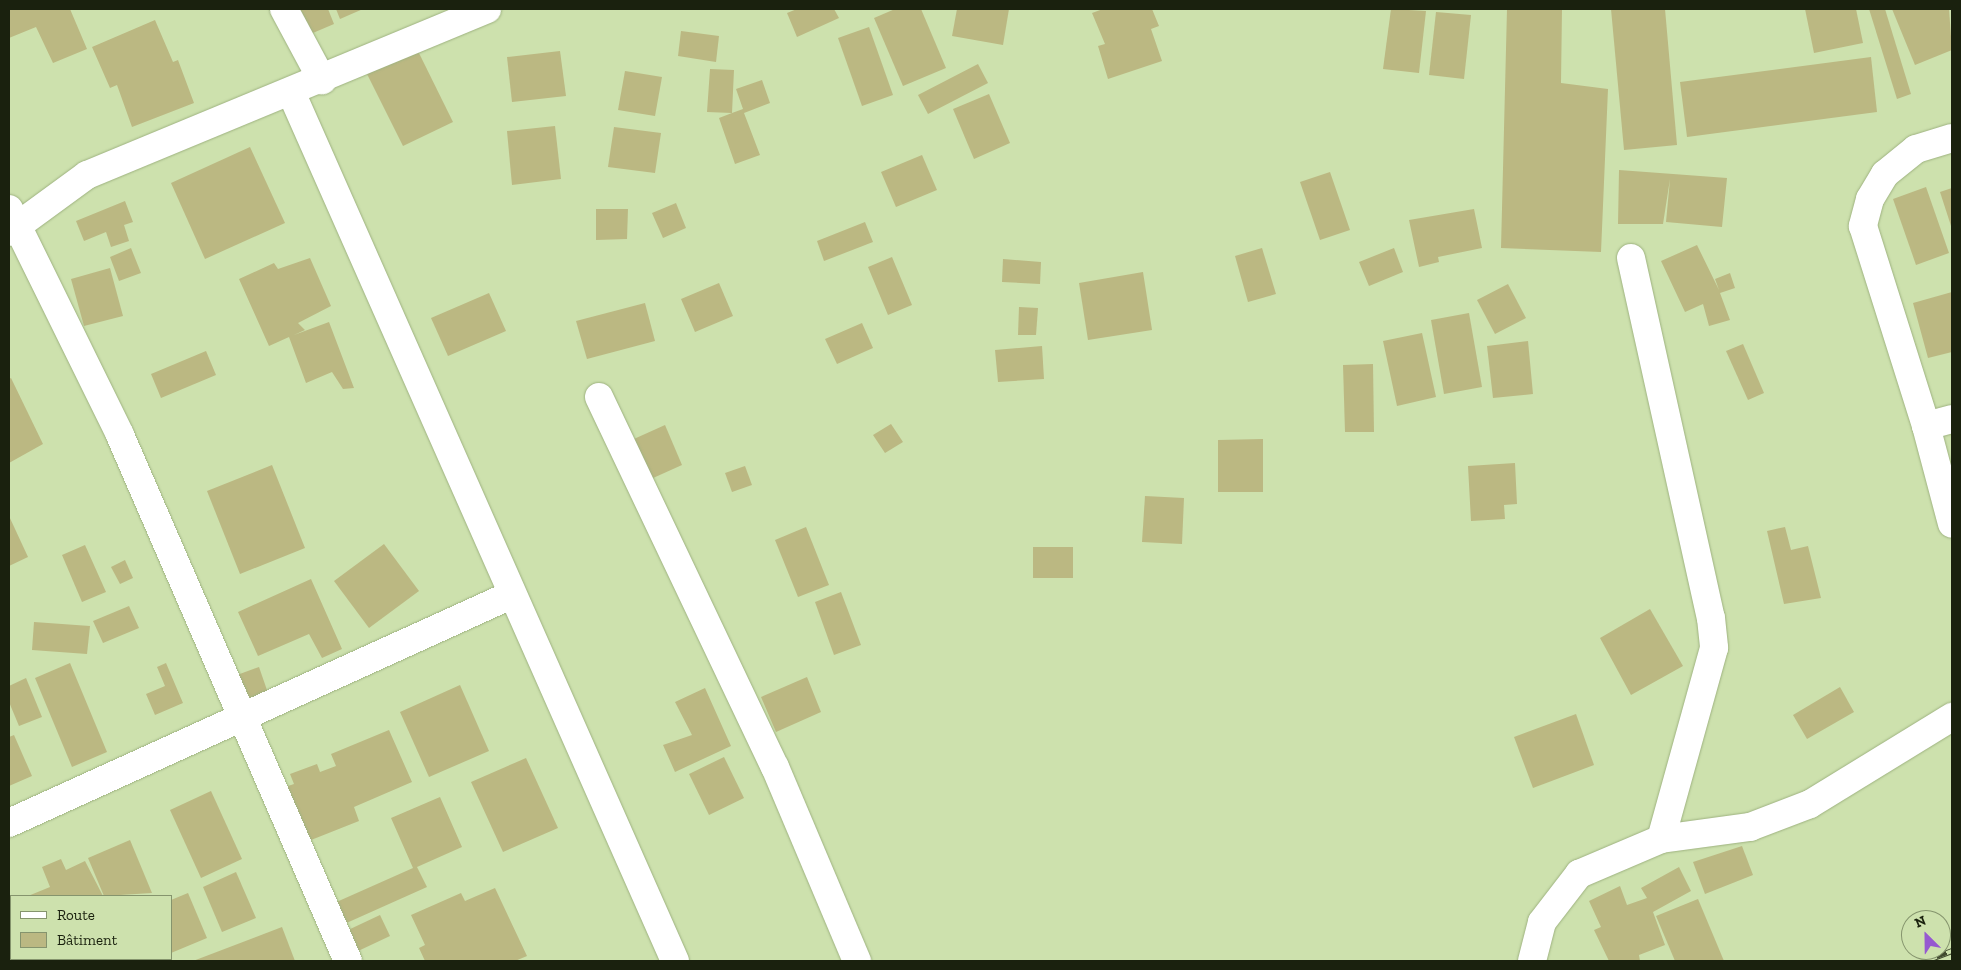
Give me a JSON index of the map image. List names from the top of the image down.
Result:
{
  "legend": ["Route", "Bâtiment"],
  "north": "top left"
}
